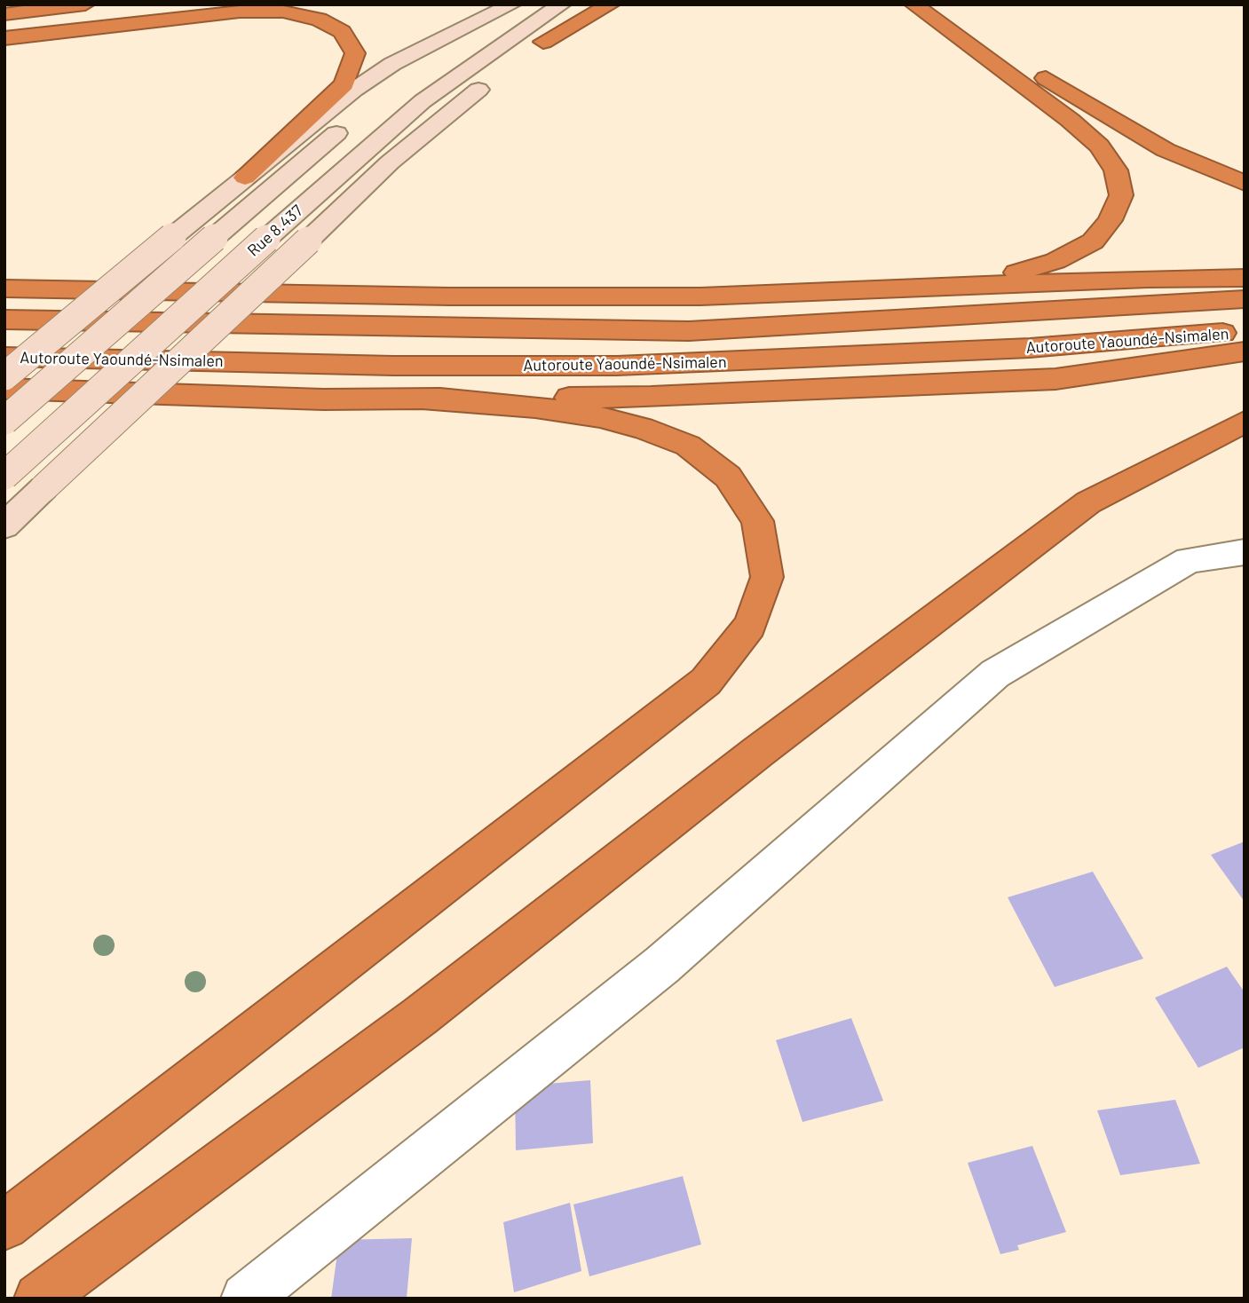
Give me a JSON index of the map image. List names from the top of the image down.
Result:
{
  "streets": {
    "highway": ["Autoroute Yaoundé-Nsimalen"],
    "main road": ["Rue 8.437"]
  }
}
